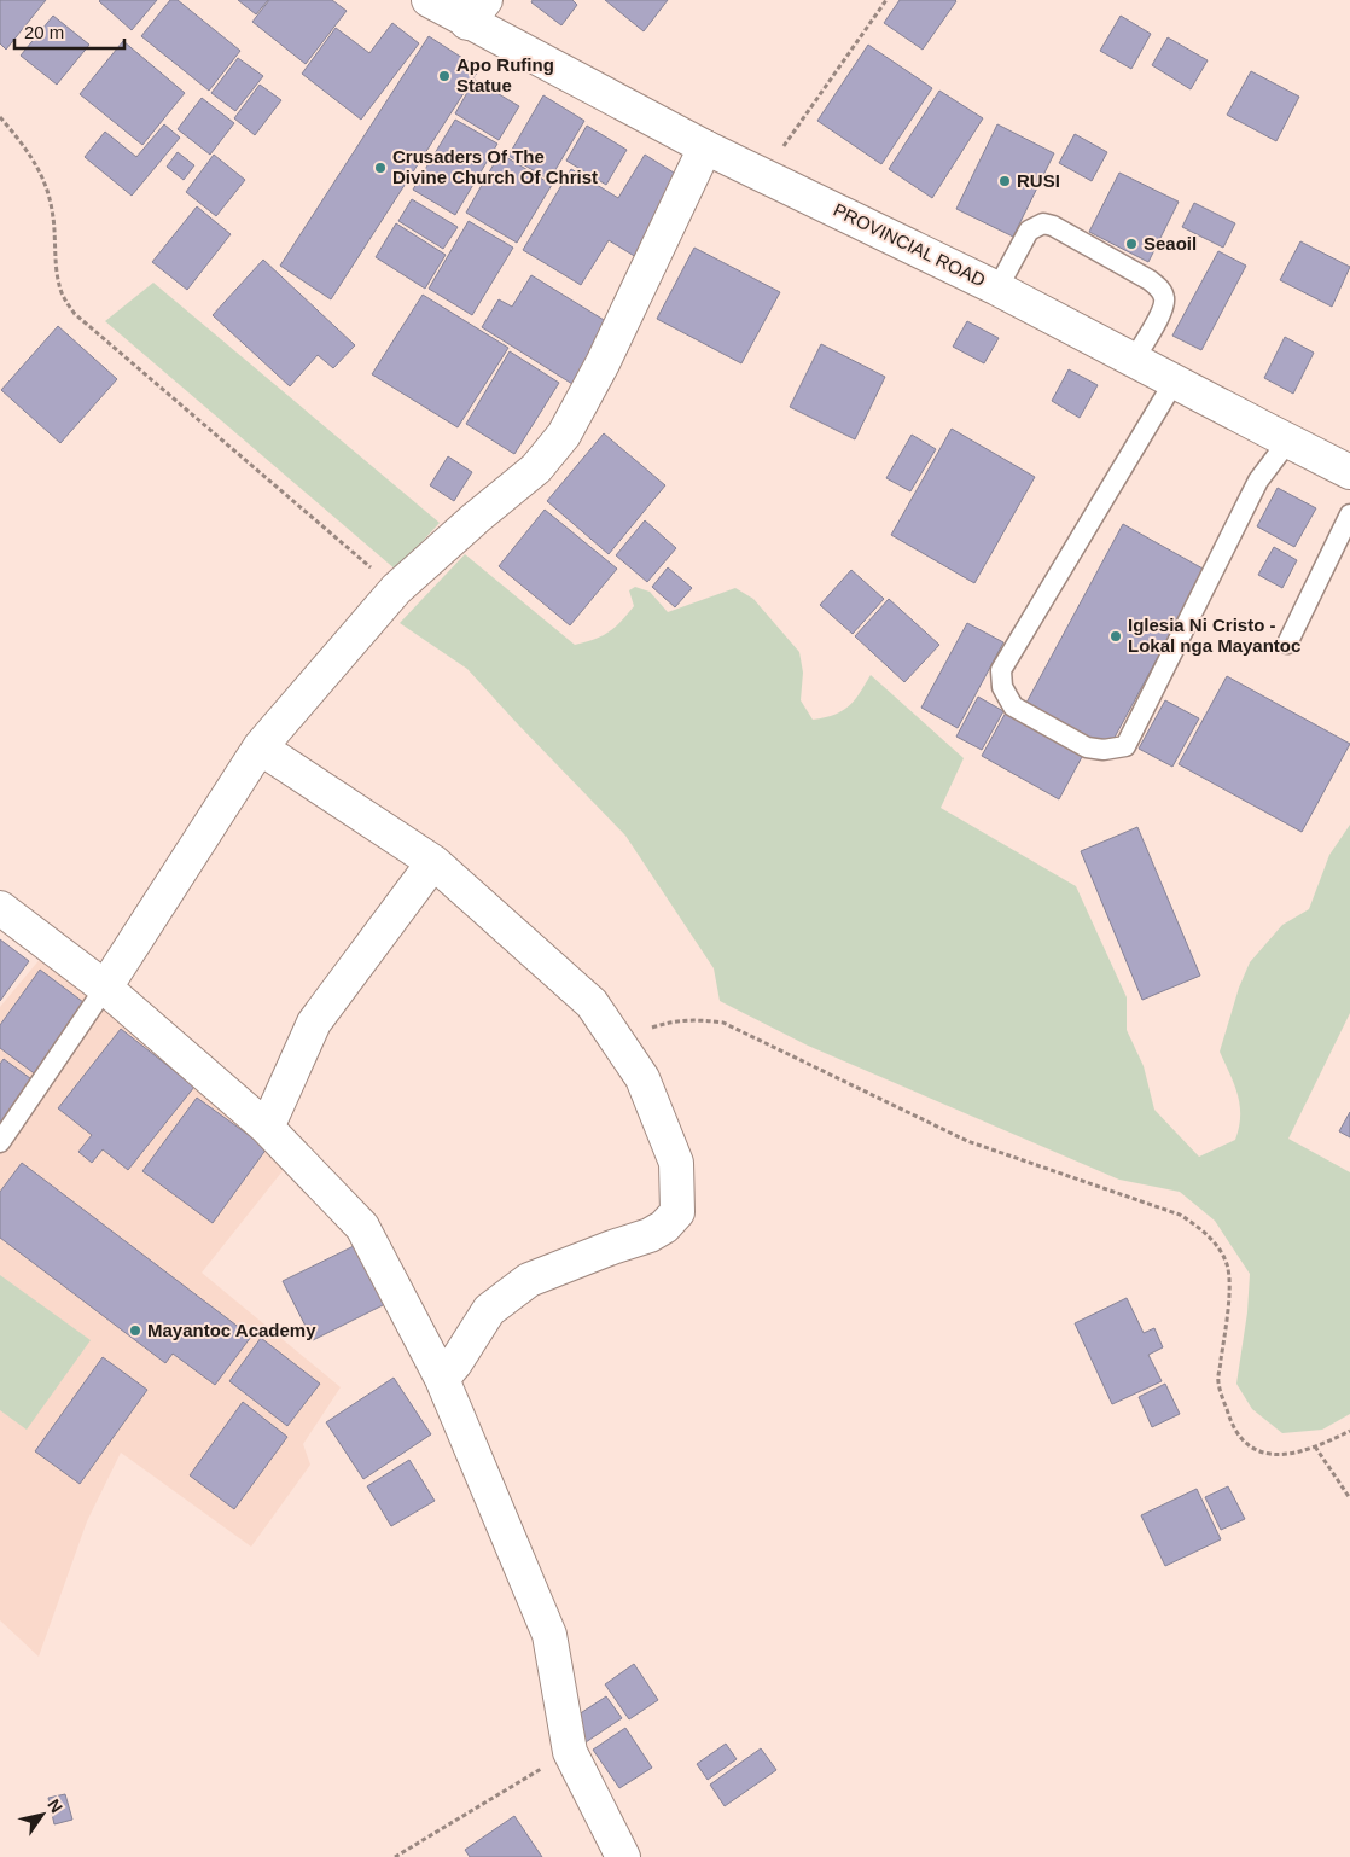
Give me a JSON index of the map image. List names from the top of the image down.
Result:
{
  "streets": {
    "street": ["PROVINCIAL ROAD"]
  },
  "places": [
    "Apo Rufing Statue",
    "Crusaders Of The Divine Church Of Christ",
    "RUSI",
    "Seaoil",
    "Iglesia Ni Cristo - Lokal nga Mayantoc",
    "Mayantoc Academy"
  ],
  "scale_bar": "20 m",
  "north": "top right"
}
